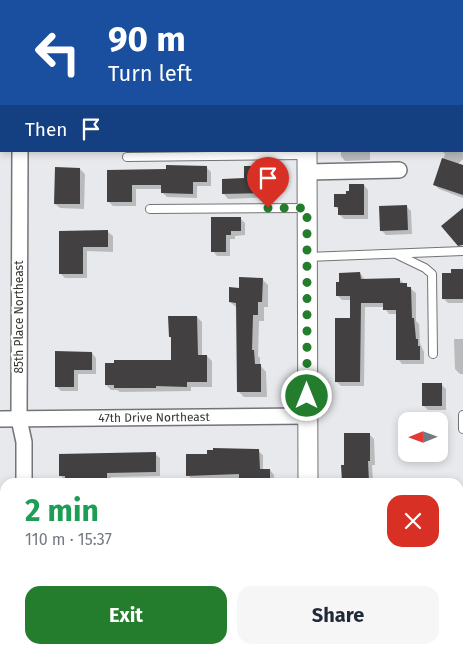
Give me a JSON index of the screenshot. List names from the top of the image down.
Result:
{
  "streets": {
    "street": ["85th Place Northeast", "47th Drive Northeast"]
  },
  "crossings": [
    ["85th Place Northeast", "47th Drive Northeast"]
  ],
  "north": "left",
  "page": {
    "turn": ["90 m", "Turn left"],
    "then": "Then",
    "heading": ["2 min", "110 m · 15:37"],
    "buttons": ["Exit", "Share"]
  }
}
